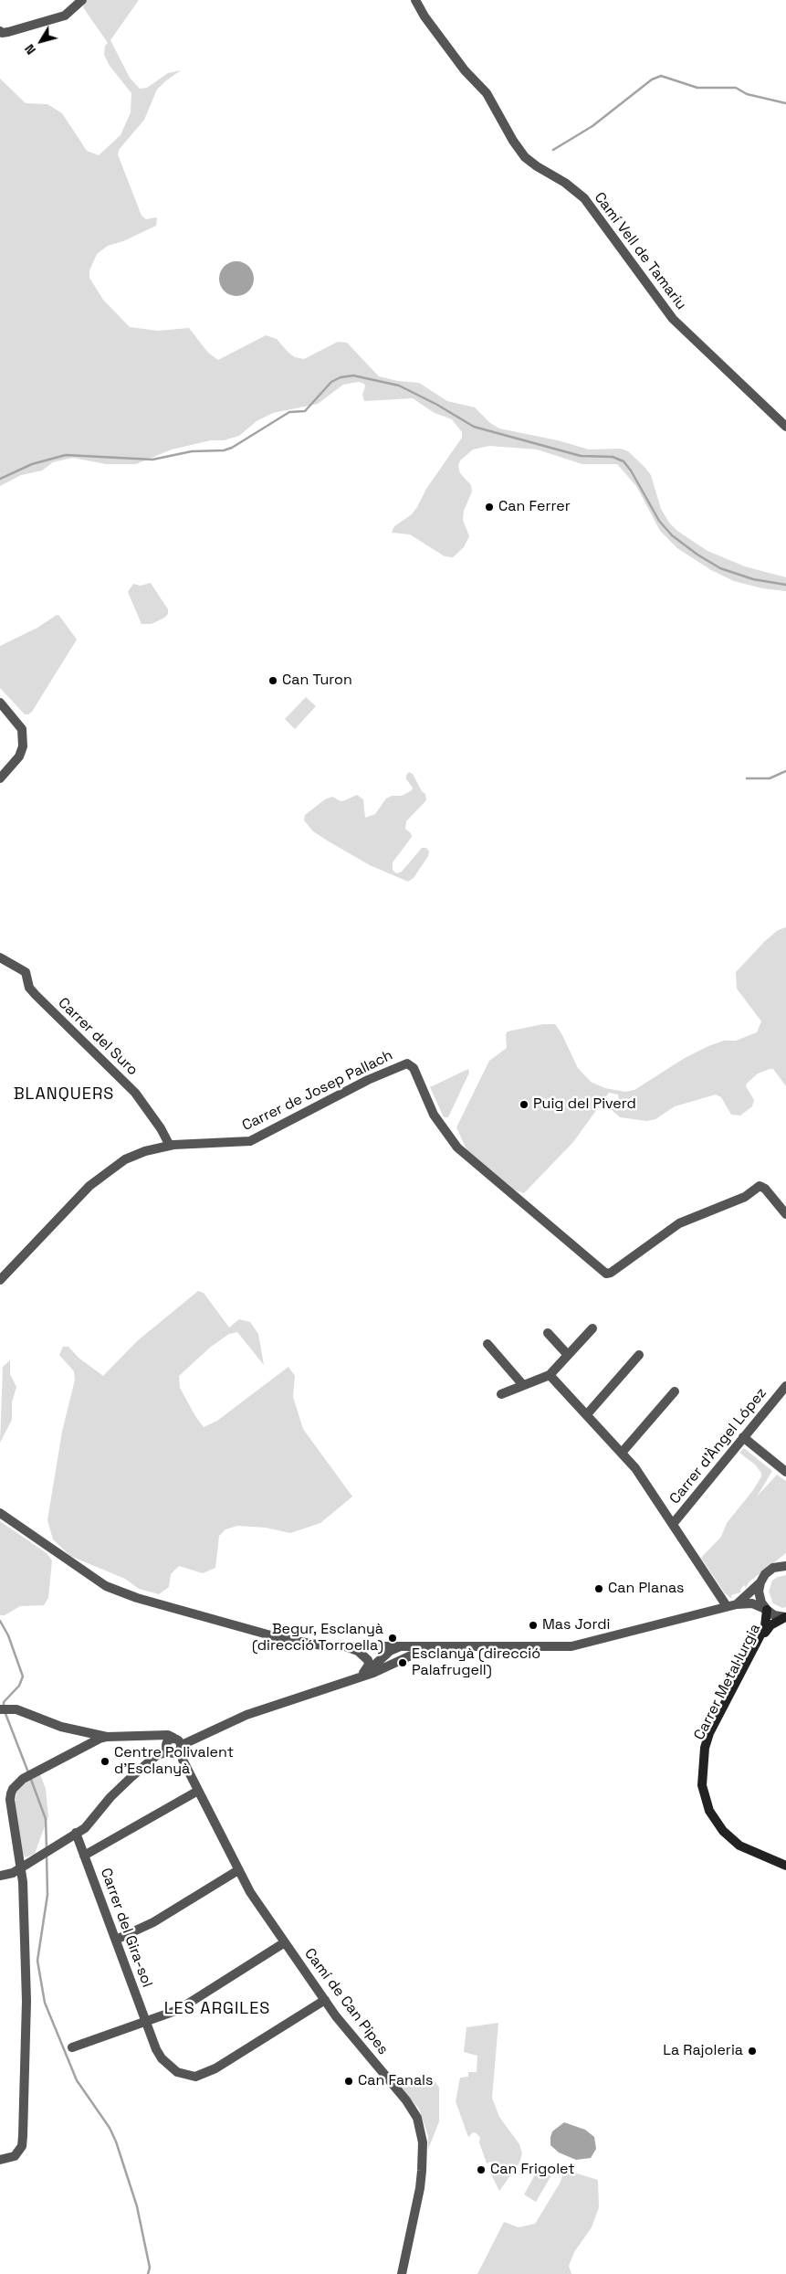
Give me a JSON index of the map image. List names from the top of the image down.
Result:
{
  "streets": {
    "main road": ["Carrer Metal·lurgia"],
    "street": [
      "Camí Vell de Tamariu",
      "Carrer del Suro",
      "Carrer de Josep Pallach",
      "Carrer d'Àngel López",
      "Carrer del Gira-sol",
      "Camí de Can Pipes"
    ]
  },
  "crossings": [
    ["Carrer del Suro", "Carrer de Josep Pallach"],
    ["Carrer del Gira-sol", "Camí de Can Pipes"]
  ],
  "districts": ["BLANQUERS", "LES ARGILES"],
  "places": [
    "Can Ferrer",
    "Can Turon",
    "Puig del Piverd",
    "Can Planas",
    "Mas Jordi",
    "Begur, Esclanyà (direcció Torroella)",
    "Esclanyà (direcció Palafrugell)",
    "Centre Polivalent d'Esclanyà",
    "La Rajoleria",
    "Can Fanals",
    "Can Frigolet"
  ],
  "north": "bottom left"
}
